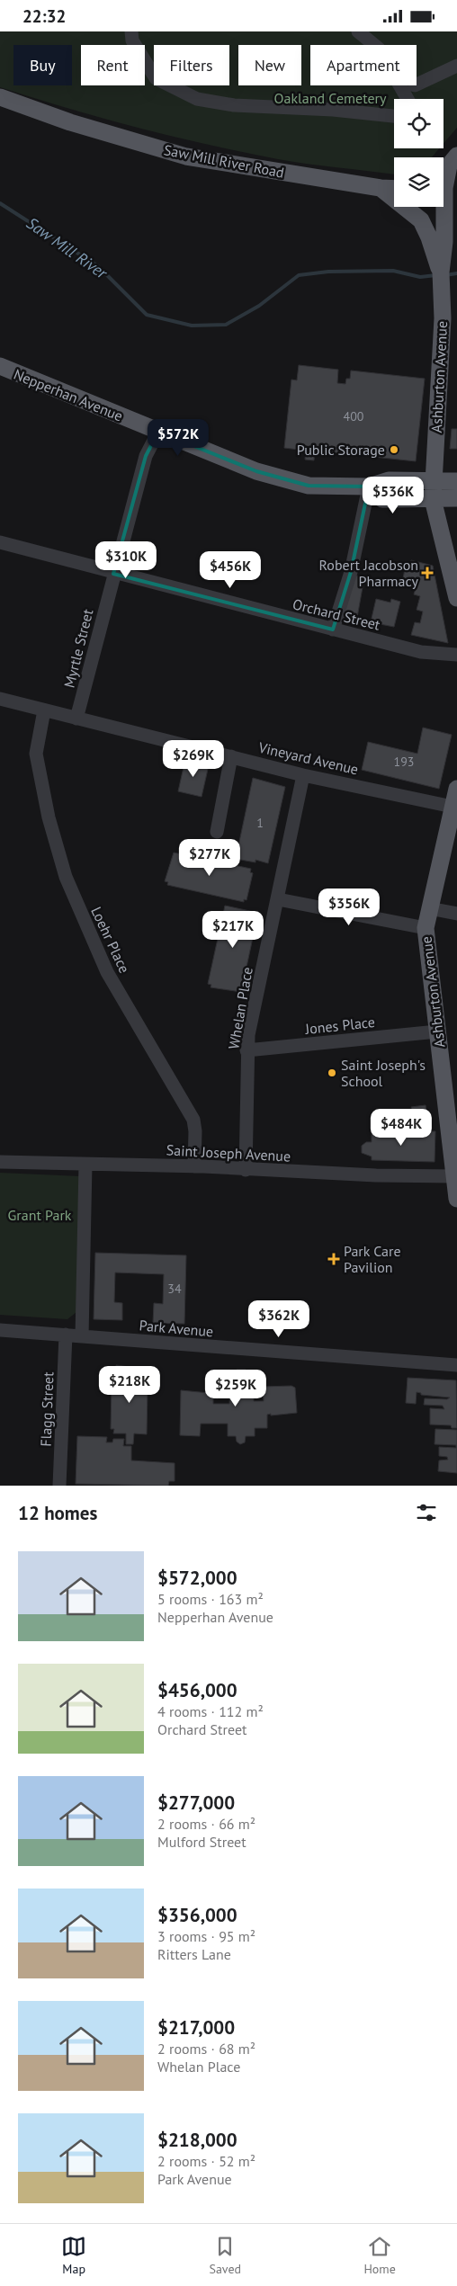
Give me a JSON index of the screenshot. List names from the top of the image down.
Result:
{
  "streets": {
    "main road": ["Saw Mill River Road", "Ashburton Avenue", "Nepperhan Avenue"],
    "street": [
      "Orchard Street",
      "Myrtle Street",
      "Vineyard Avenue",
      "Loehr Place",
      "Whelan Place",
      "Jones Place",
      "Saint Joseph Avenue",
      "Park Avenue",
      "Flagg Street"
    ]
  },
  "crossings": [
    ["Ashburton Avenue", "Nepperhan Avenue"],
    ["Ashburton Avenue", "Vineyard Avenue"],
    ["Ashburton Avenue", "Jones Place"],
    ["Ashburton Avenue", "Saint Joseph Avenue"],
    ["Nepperhan Avenue", "Myrtle Street"],
    ["Orchard Street", "Myrtle Street"],
    ["Myrtle Street", "Vineyard Avenue"],
    ["Vineyard Avenue", "Loehr Place"],
    ["Vineyard Avenue", "Whelan Place"],
    ["Loehr Place", "Saint Joseph Avenue"],
    ["Whelan Place", "Jones Place"],
    ["Whelan Place", "Saint Joseph Avenue"],
    ["Park Avenue", "Flagg Street"]
  ],
  "water": ["Saw Mill River"],
  "parks": ["Oakland Cemetery", "Grant Park"],
  "places": {
    "other": ["Public Storage", "Saint Joseph's School"],
    "health": ["Robert Jacobson Pharmacy", "Park Care Pavilion"]
  },
  "house_numbers": [
    "400",
    "193",
    "1",
    "34"
  ],
  "page": {
    "status": "22:32",
    "chip": [
      "Buy",
      "Rent",
      "Filters",
      "New",
      "Apartment"
    ],
    "price": [
      "$572K",
      "$536K",
      "$310K",
      "$456K",
      "$269K",
      "$277K",
      "$356K",
      "$217K",
      "$484K",
      "$362K",
      "$218K",
      "$259K"
    ],
    "heading": "12 homes",
    "list": [
      {
        "name": "$572,000",
        "note": "5 rooms · 163 m² · Nepperhan Avenue"
      },
      {
        "name": "$456,000",
        "note": "4 rooms · 112 m² · Orchard Street"
      },
      {
        "name": "$277,000",
        "note": "2 rooms · 66 m² · Mulford Street"
      },
      {
        "name": "$356,000",
        "note": "3 rooms · 95 m² · Ritters Lane"
      },
      {
        "name": "$217,000",
        "note": "2 rooms · 68 m² · Whelan Place"
      },
      {
        "name": "$218,000",
        "note": "2 rooms · 52 m² · Park Avenue"
      }
    ],
    "tabs": ["Map", "Saved", "Home"]
  }
}
